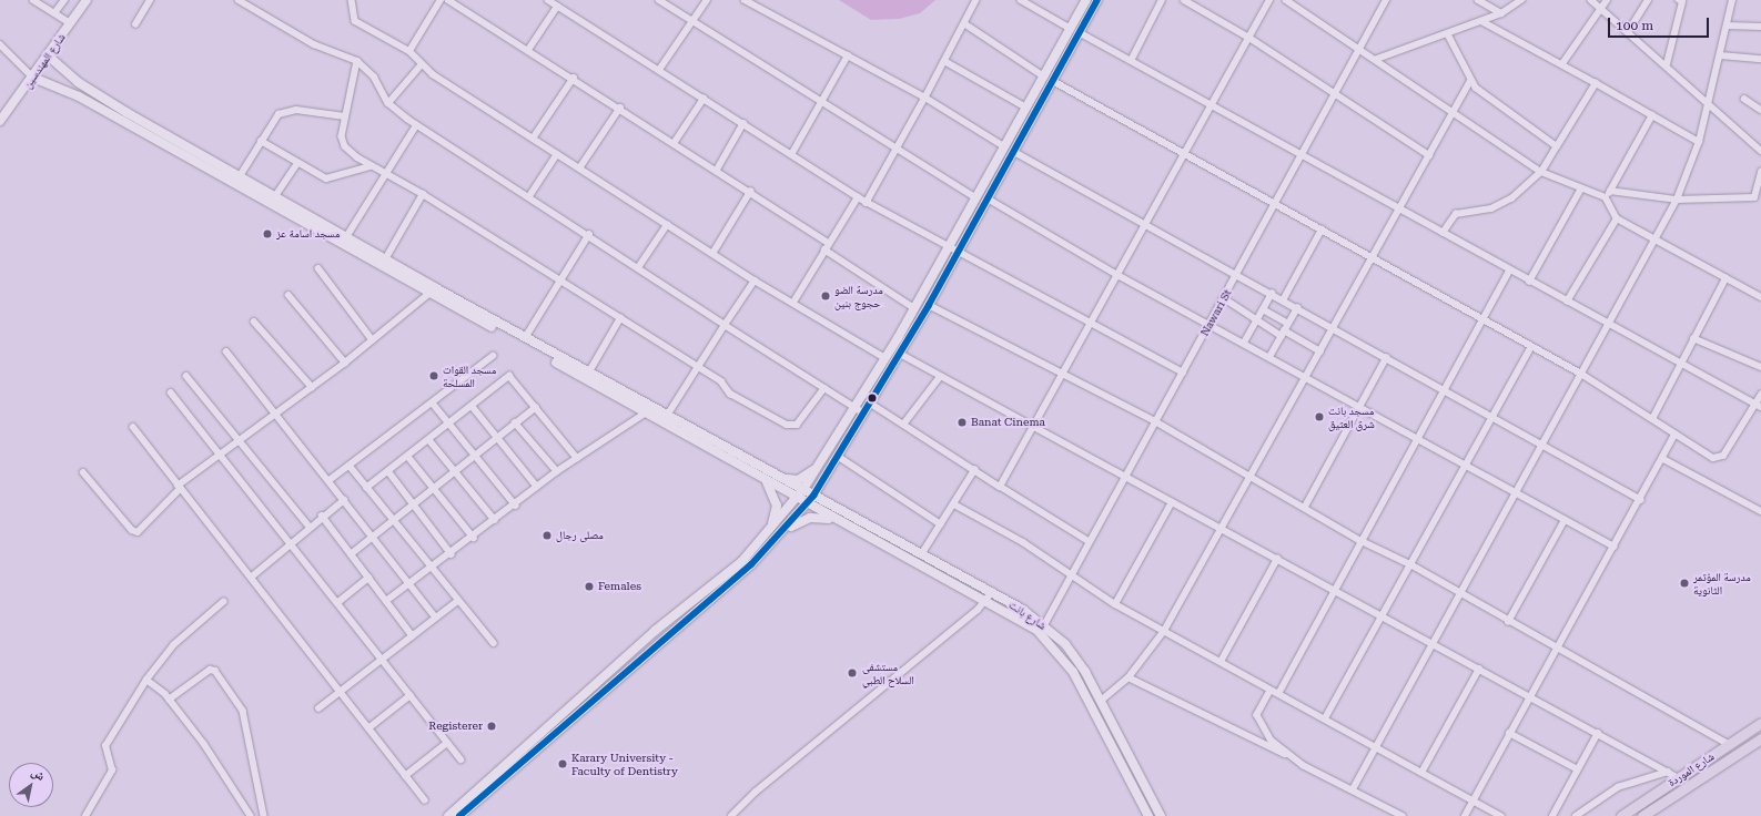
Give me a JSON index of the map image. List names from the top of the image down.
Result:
{
  "streets": {
    "main road": ["شارع المهندسين", "شارع بانت", "شارع الموردة"],
    "street": ["Nawari St"]
  },
  "crossings": [
    ["Nawari St", "شارع بانت"]
  ],
  "places": [
    "مسجد اسامة عز",
    "مدرسة الضو حجوج بنين",
    "مسجد القوات المسلحة",
    "مسجد بانت شرق العتيق",
    "Banat Cinema",
    "مصلى رجال",
    "مدرسة المؤتمر الثانوية",
    "Females",
    "مستشفى السلاح الطبي",
    "Registerer",
    "Karary University - Faculty of Dentistry"
  ],
  "scale_bar": "100 m",
  "north": "top right"
}
